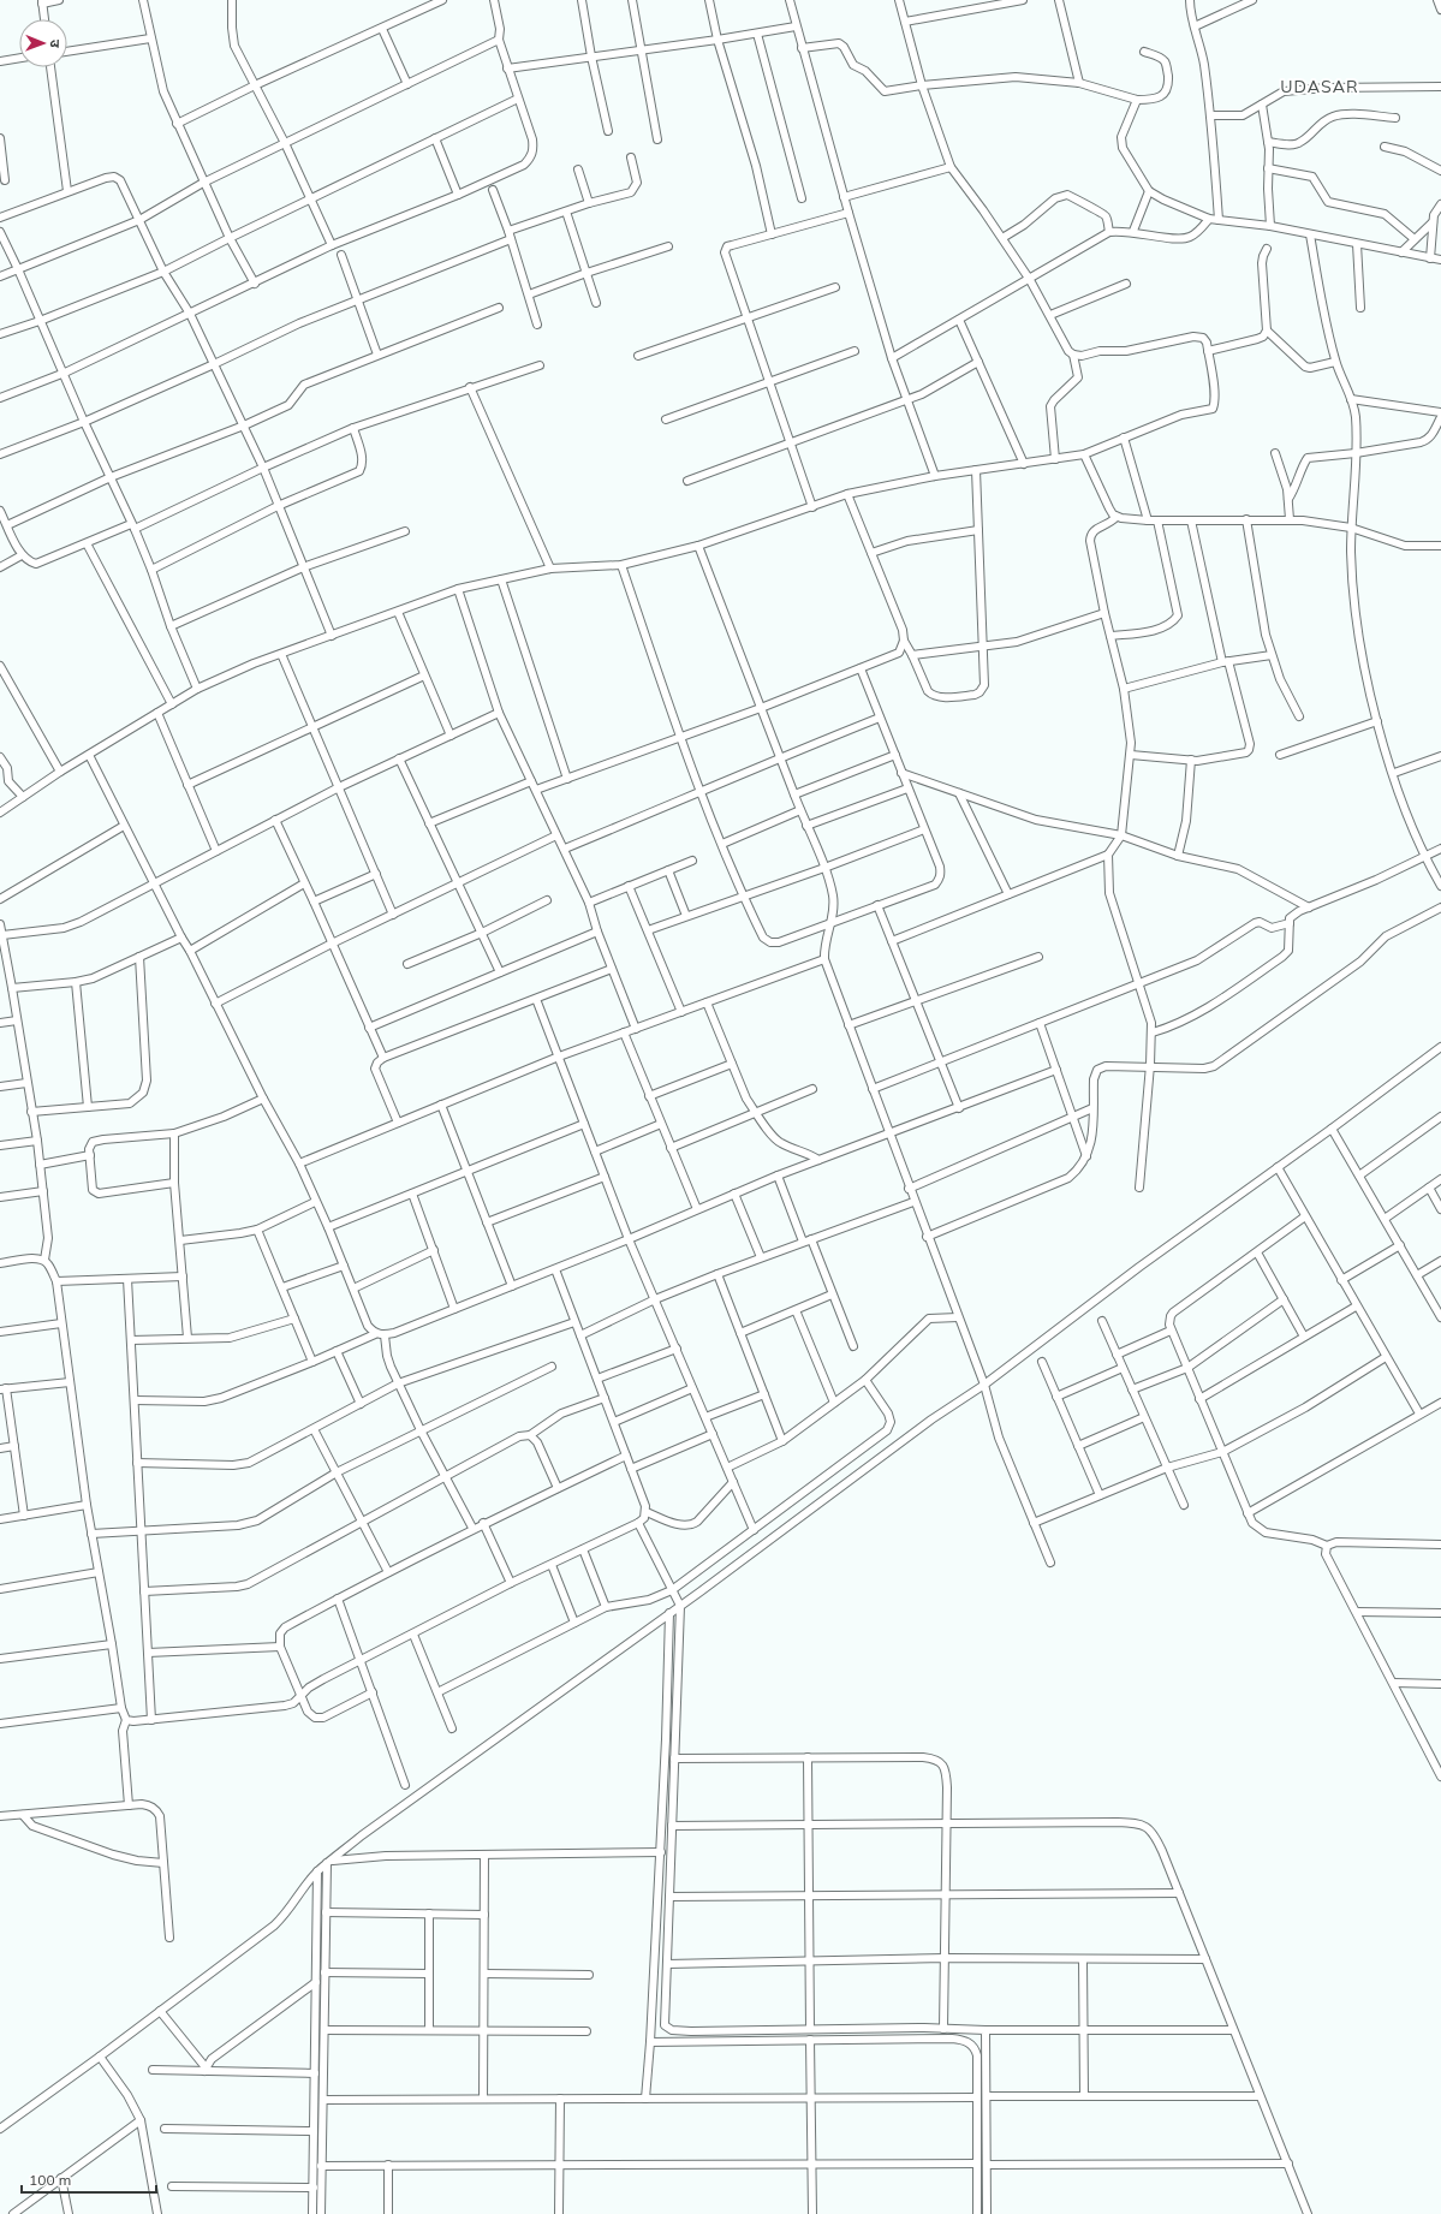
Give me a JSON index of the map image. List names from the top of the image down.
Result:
{
  "districts": ["UDASAR"],
  "scale_bar": "100 m",
  "north": "right"
}
